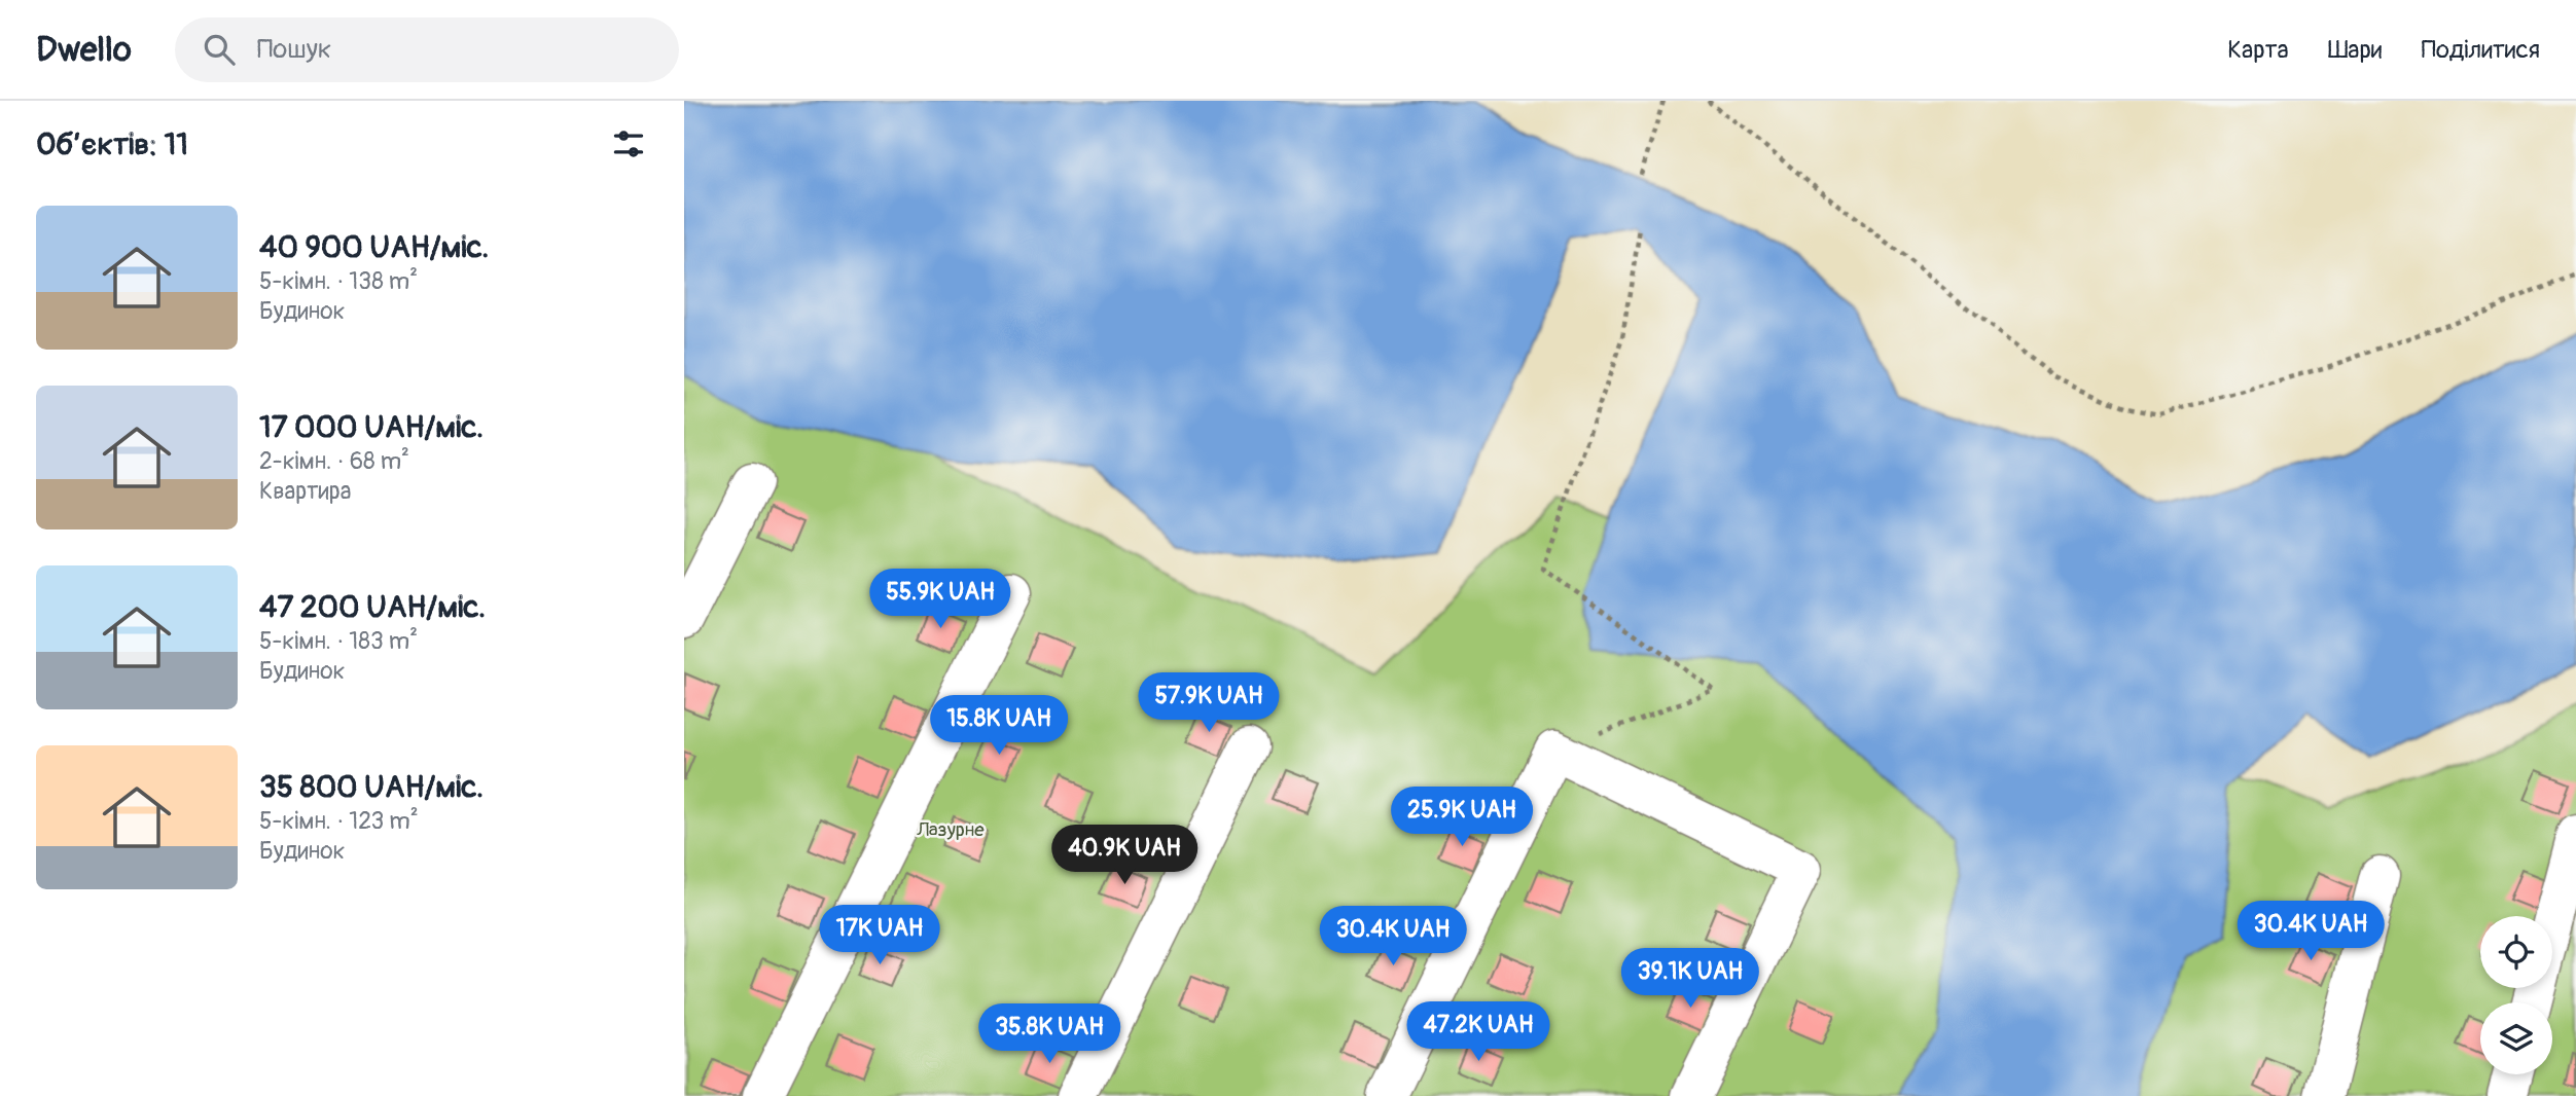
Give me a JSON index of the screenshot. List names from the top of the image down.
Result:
{
  "parks": ["Лазурне"],
  "page": {
    "header": "Dwello",
    "search": "Пошук",
    "nav": ["Карта", "Шари", "Поділитися"],
    "heading": "Об’єктів: 11",
    "list": [
      {
        "name": "40 900 UAH/міс.",
        "note": "5-кімн. · 138 m² · Будинок"
      },
      {
        "name": "17 000 UAH/міс.",
        "note": "2-кімн. · 68 m² · Квартира"
      },
      {
        "name": "47 200 UAH/міс.",
        "note": "5-кімн. · 183 m² · Будинок"
      },
      {
        "name": "35 800 UAH/міс.",
        "note": "5-кімн. · 123 m² · Будинок"
      }
    ],
    "price": [
      "55.9K UAH",
      "57.9K UAH",
      "15.8K UAH",
      "25.9K UAH",
      "40.9K UAH",
      "30.4K UAH",
      "17K UAH",
      "30.4K UAH",
      "39.1K UAH",
      "47.2K UAH",
      "35.8K UAH"
    ]
  }
}
